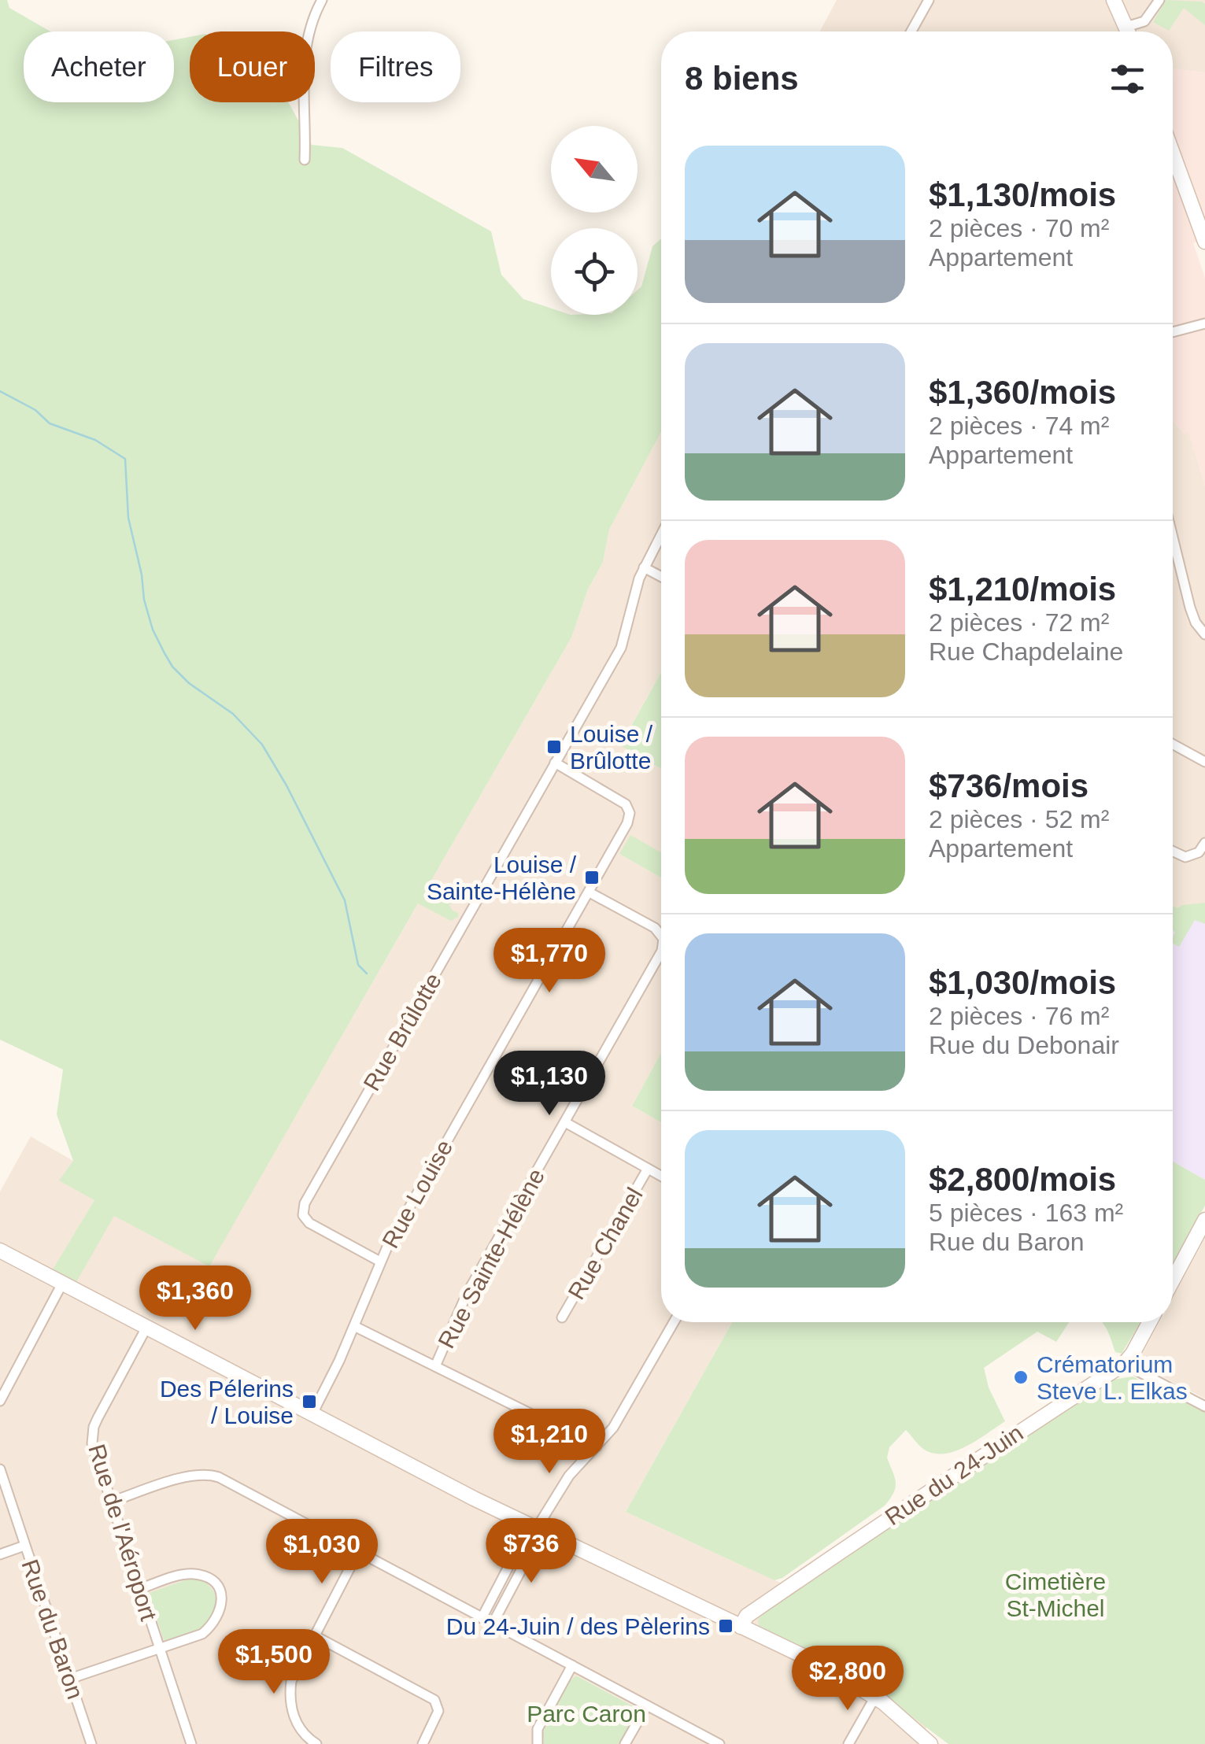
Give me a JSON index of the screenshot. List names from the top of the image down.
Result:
{
  "streets": {
    "street": [
      "Rue Brûlotte",
      "Rue Louise",
      "Rue Chanel",
      "Rue Sainte-Hélène",
      "Rue du 24-Juin",
      "Rue de l'Aéroport",
      "Rue du Baron"
    ]
  },
  "crossings": [
    ["Rue Brûlotte", "Rue Louise"],
    ["Rue Louise", "Rue Sainte-Hélène"]
  ],
  "parks": ["Cimetière St-Michel", "Parc Caron"],
  "places": {
    "transit": [
      "Louise / Brûlotte",
      "Louise / Sainte-Hélène",
      "Des Pélerins / Louise",
      "Du 24-Juin / des Pèlerins"
    ],
    "other": ["Crématorium Steve L. Elkas"]
  },
  "north": "top left",
  "page": {
    "chip": ["Acheter", "Louer", "Filtres"],
    "heading": "8 biens",
    "list": [
      {
        "name": "$1,130/mois",
        "note": "2 pièces · 70 m² · Appartement"
      },
      {
        "name": "$1,360/mois",
        "note": "2 pièces · 74 m² · Appartement"
      },
      {
        "name": "$1,210/mois",
        "note": "2 pièces · 72 m² · Rue Chapdelaine"
      },
      {
        "name": "$736/mois",
        "note": "2 pièces · 52 m² · Appartement"
      },
      {
        "name": "$1,030/mois",
        "note": "2 pièces · 76 m² · Rue du Debonair"
      },
      {
        "name": "$2,800/mois",
        "note": "5 pièces · 163 m² · Rue du Baron"
      }
    ],
    "price": [
      "$1,770",
      "$1,130",
      "$1,360",
      "$1,210",
      "$736",
      "$1,030",
      "$1,500",
      "$2,800"
    ]
  }
}
